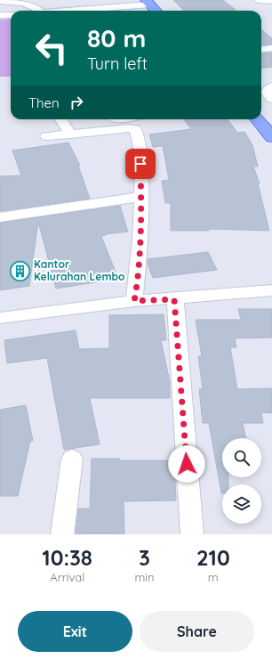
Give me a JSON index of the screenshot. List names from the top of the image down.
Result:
{
  "places": {
    "building": ["Kantor Kelurahan Lembo"]
  },
  "page": {
    "turn": ["80 m", "Turn left"],
    "then": "Then",
    "eta": [
      "10:38",
      "Arrival",
      "3",
      "min",
      "210",
      "m"
    ],
    "buttons": ["Exit", "Share"]
  }
}
